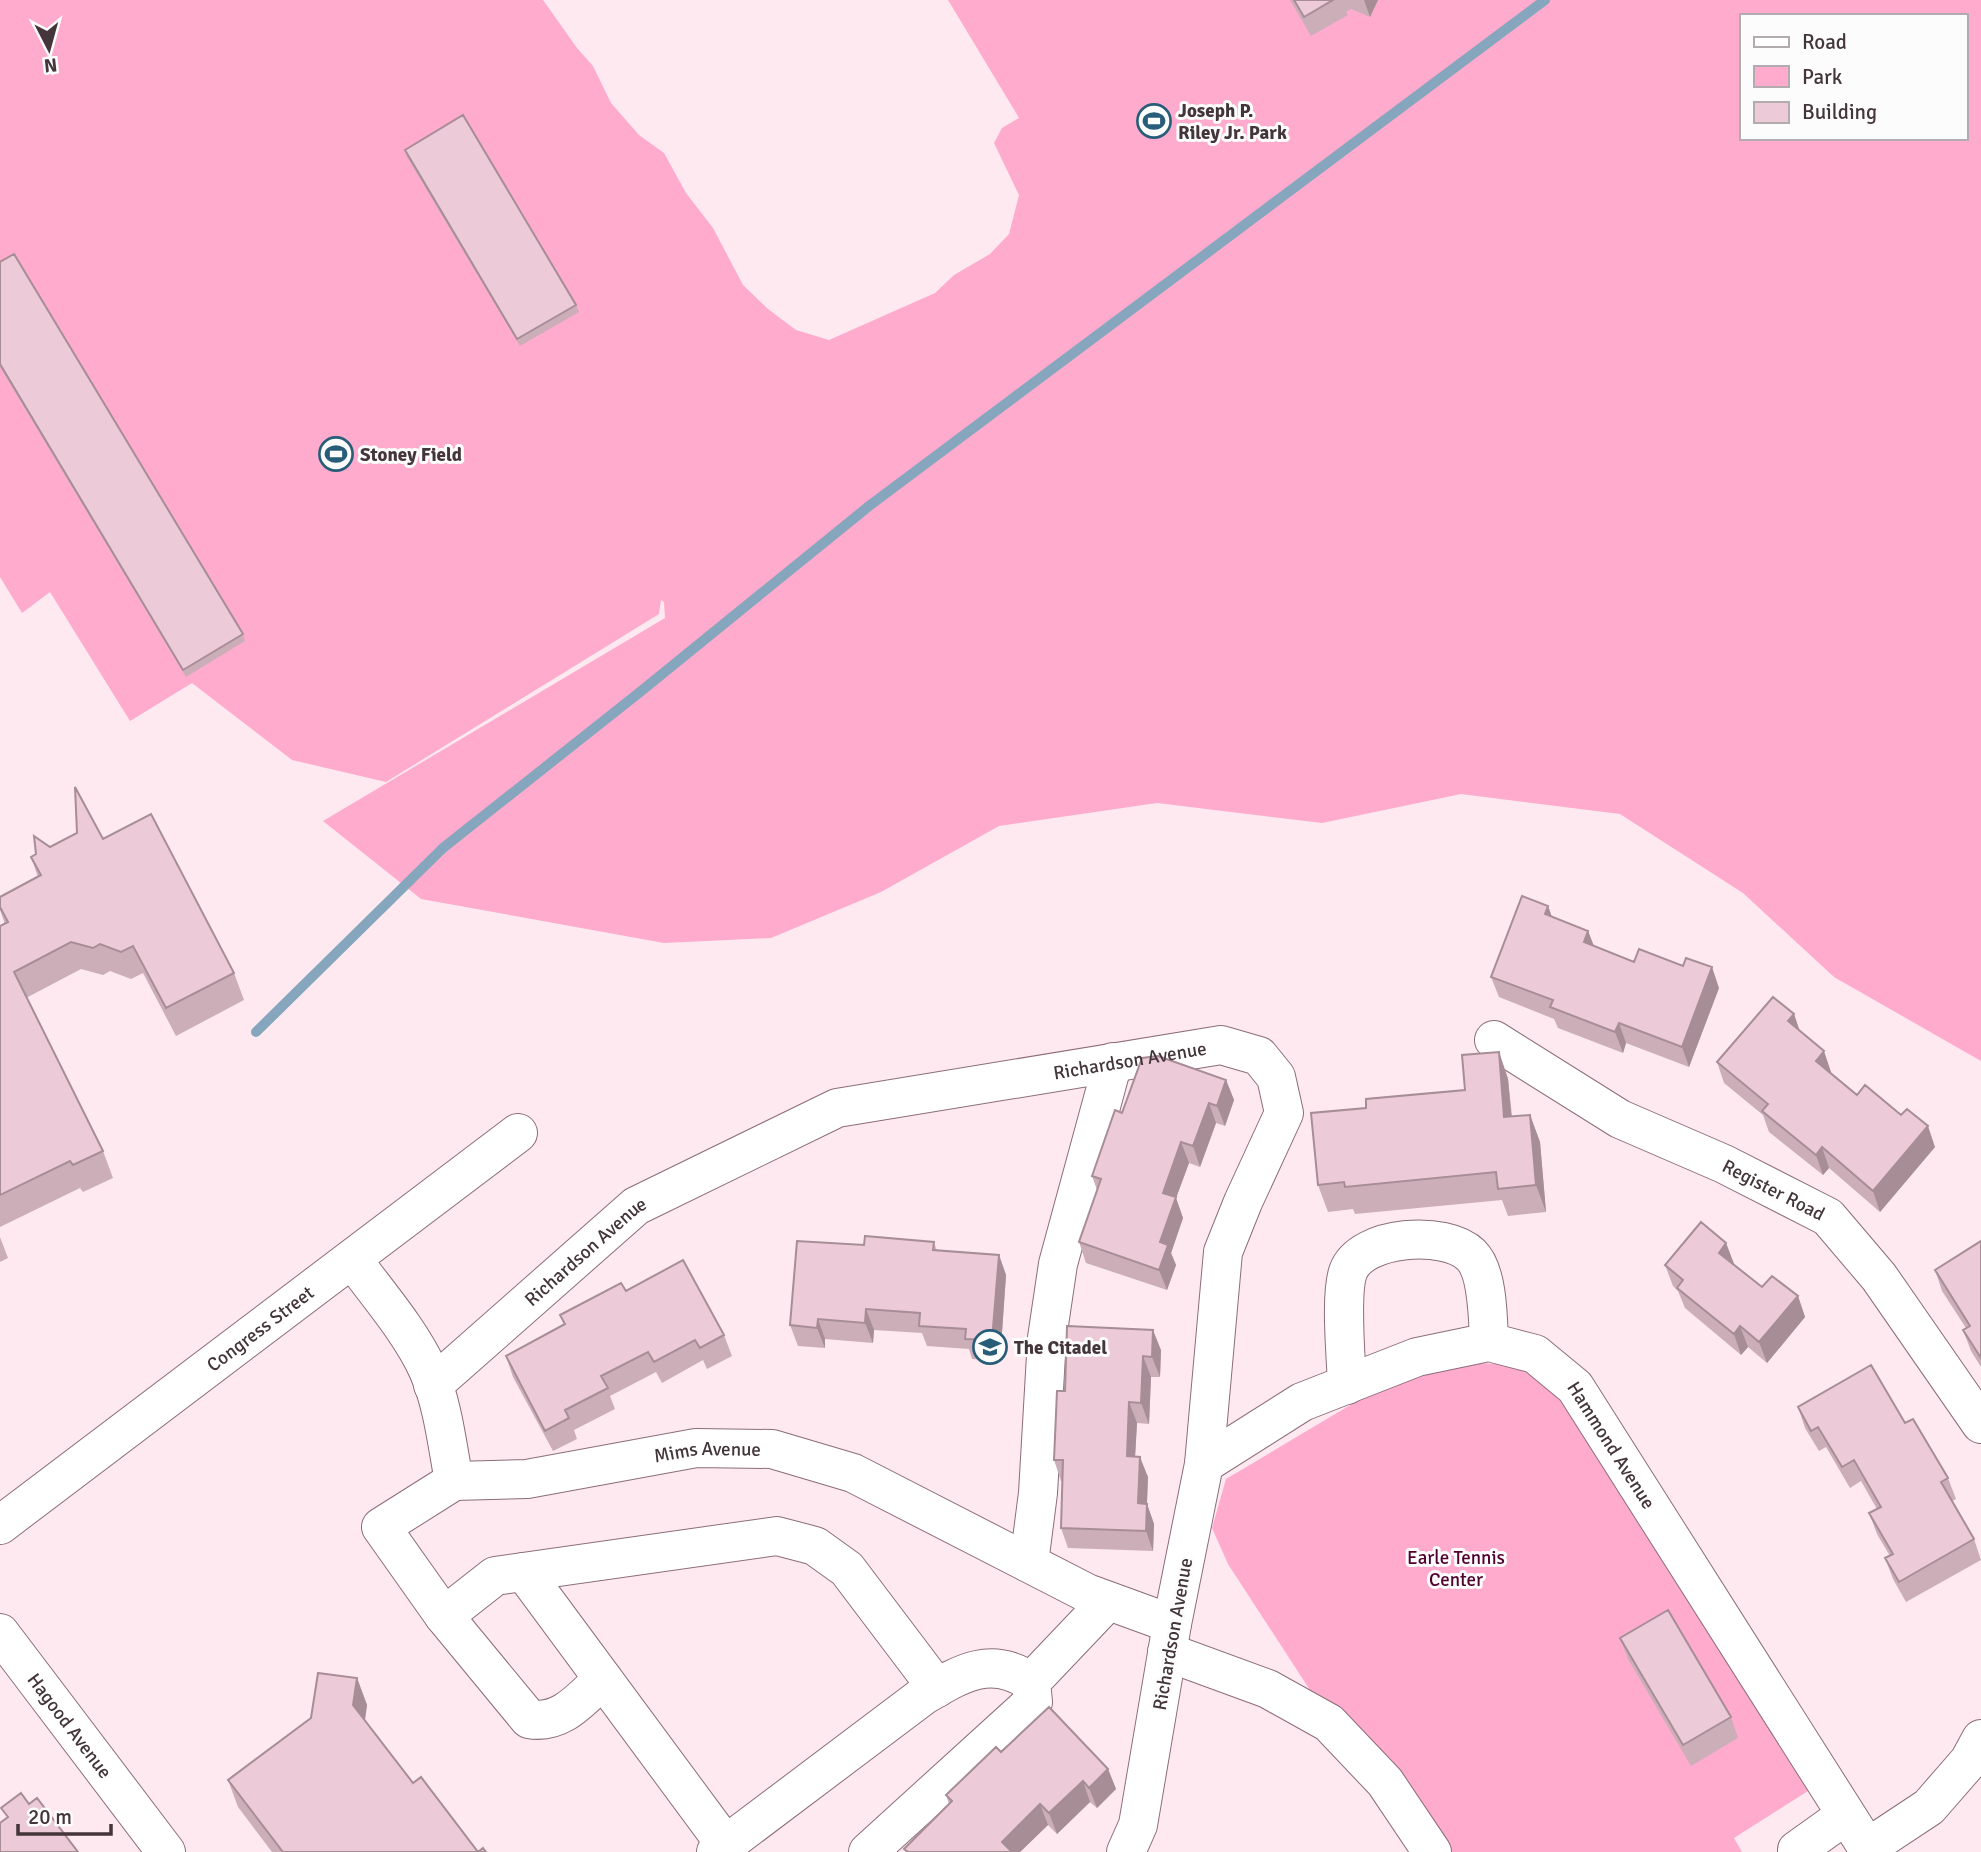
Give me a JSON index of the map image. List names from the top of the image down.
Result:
{
  "streets": {
    "street": [
      "Richardson Avenue",
      "Register Road",
      "Congress Street",
      "Hammond Avenue",
      "Mims Avenue",
      "Hagood Avenue"
    ]
  },
  "crossings": [
    ["Richardson Avenue", "Hammond Avenue"],
    ["Richardson Avenue", "Mims Avenue"]
  ],
  "parks": ["Earle Tennis Center"],
  "places": {
    "sports": ["Joseph P. Riley Jr. Park", "Stoney Field"],
    "school or university": ["The Citadel"]
  },
  "legend": ["Road", "Park", "Building"],
  "scale_bar": "20 m",
  "north": "bottom"
}
